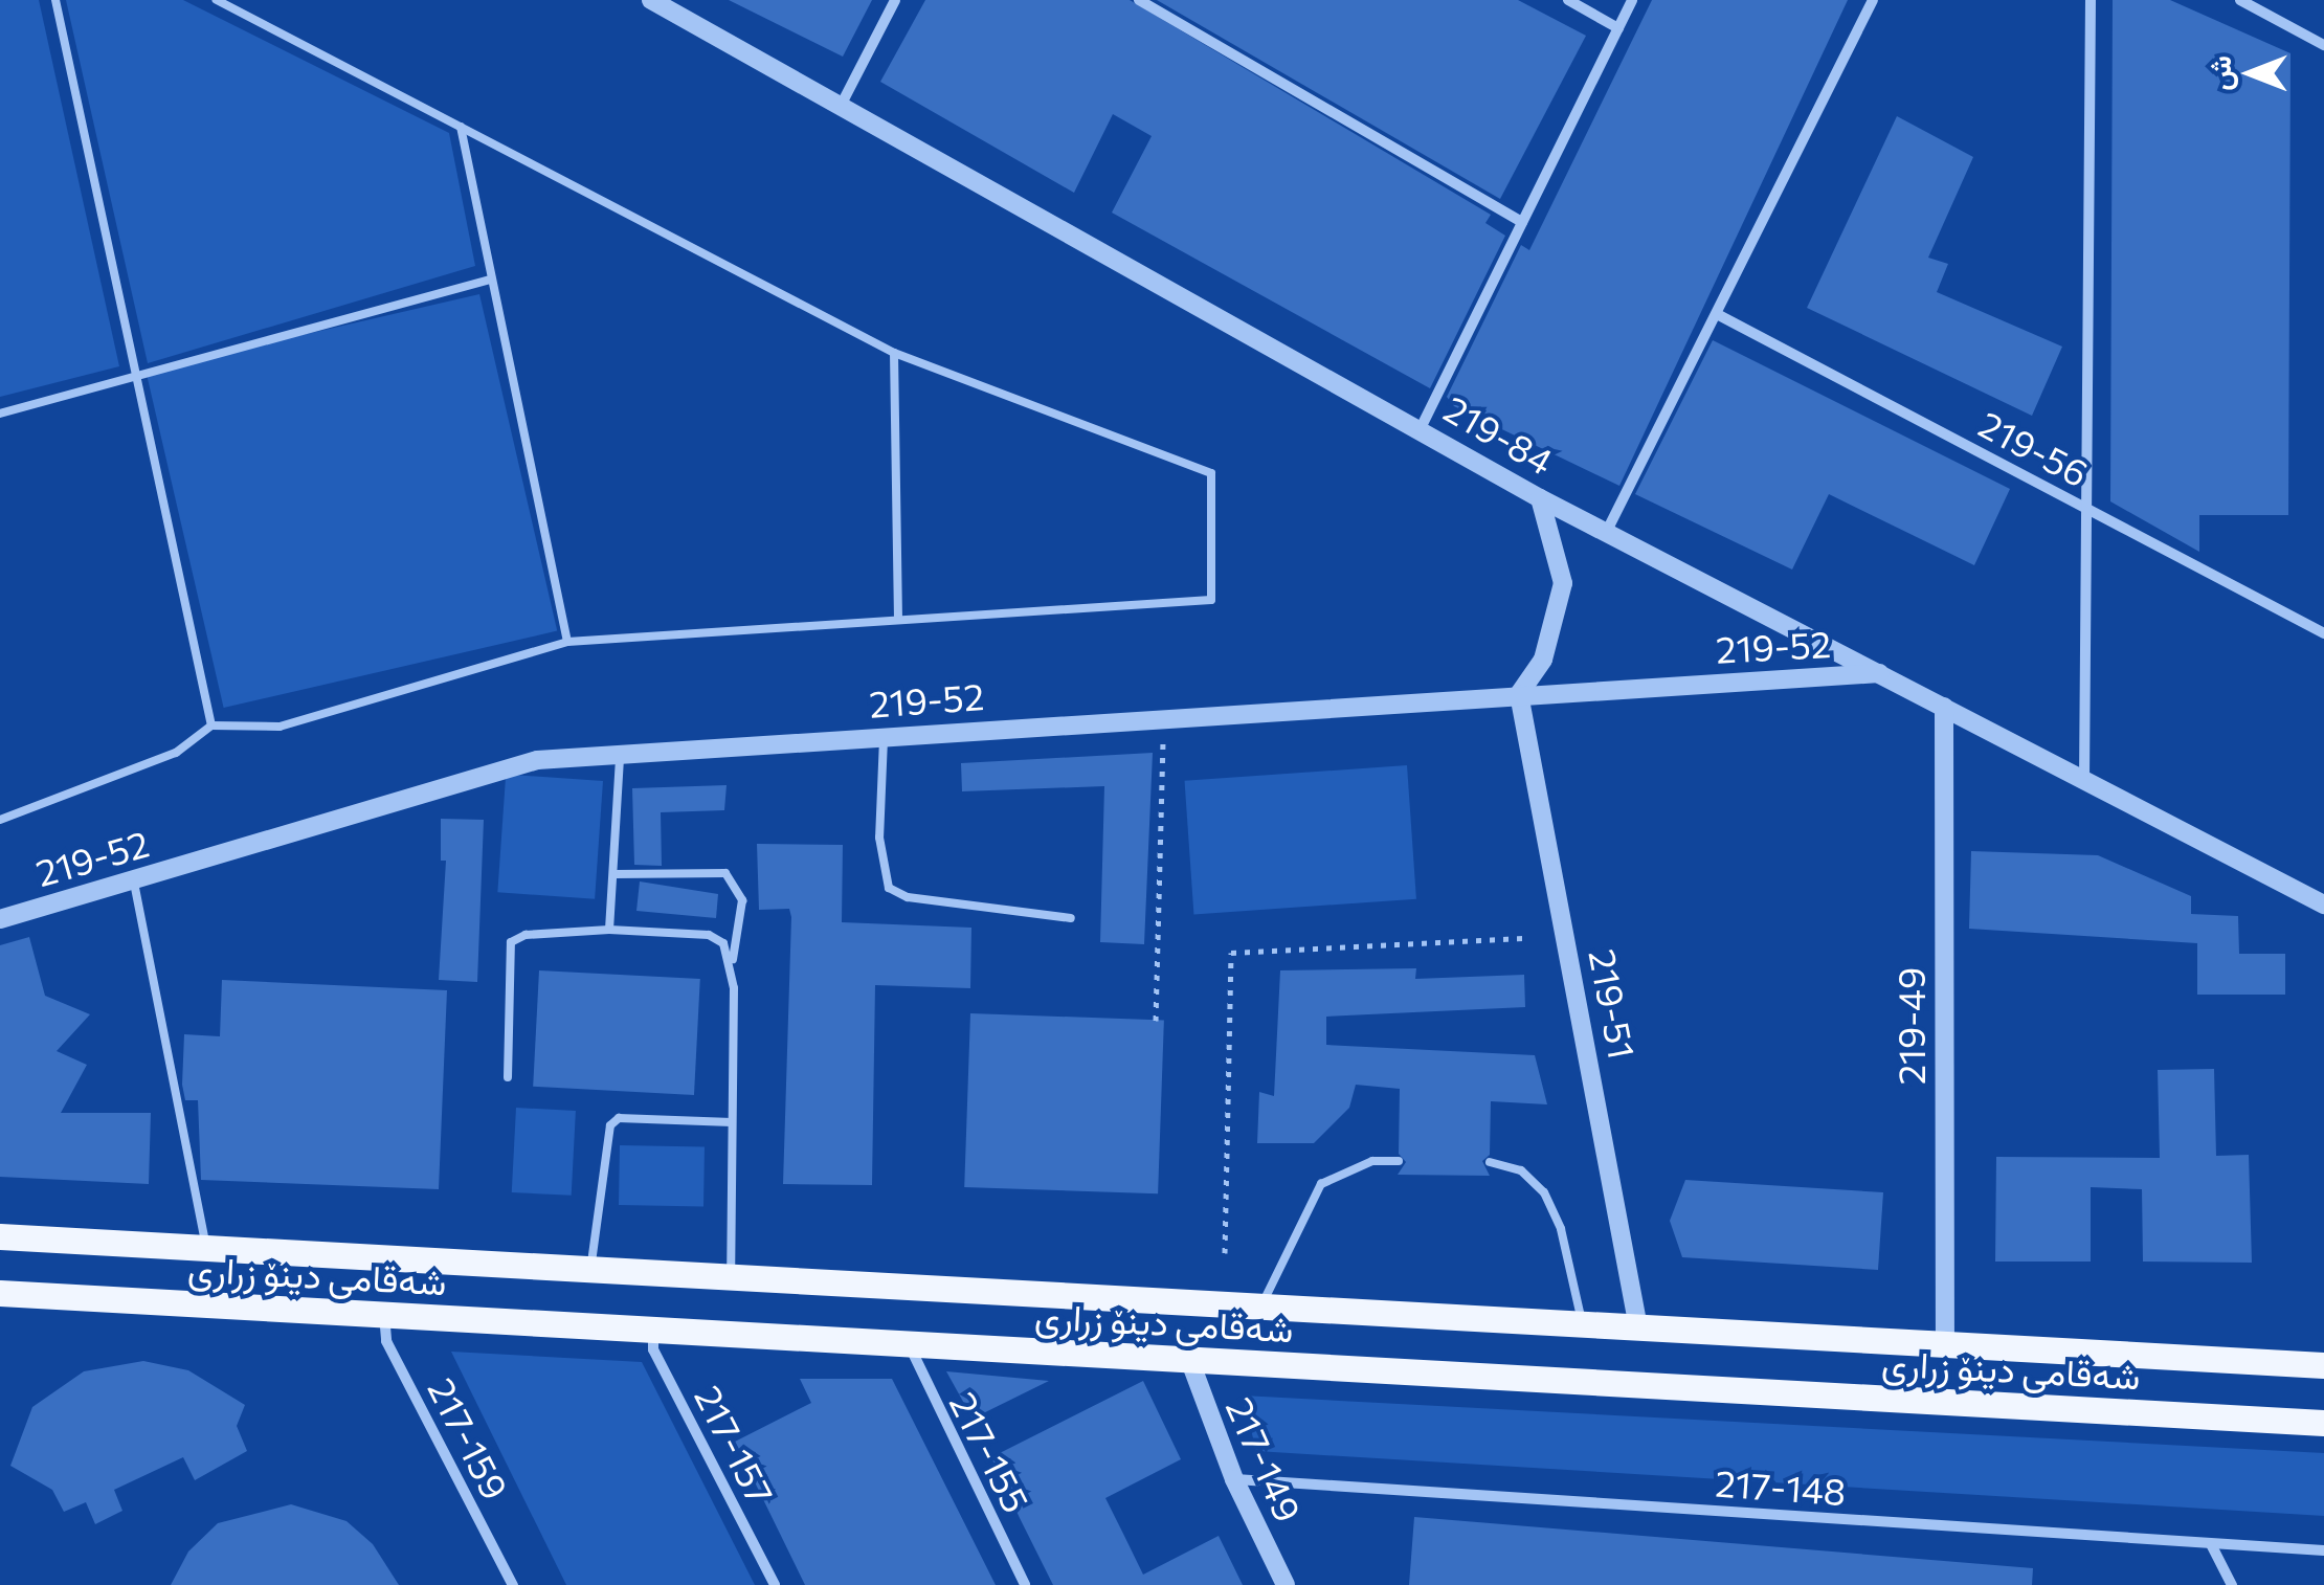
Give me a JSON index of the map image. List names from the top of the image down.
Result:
{
  "streets": {
    "main road": ["شەقامی دینۆ زراری"],
    "street": [
      "219-84",
      "219-56",
      "219-52",
      "219-51",
      "219-49",
      "217-159",
      "217-157",
      "217-155",
      "217-149",
      "217-148"
    ]
  },
  "crossings": [
    ["219-84", "219-52"],
    ["219-84", "219-49"],
    ["219-52", "219-51"],
    ["219-51", "شەقامی دینۆ زراری"],
    ["219-49", "شەقامی دینۆ زراری"],
    ["شەقامی دینۆ زراری", "217-159"],
    ["شەقامی دینۆ زراری", "217-157"],
    ["شەقامی دینۆ زراری", "217-155"],
    ["شەقامی دینۆ زراری", "217-149"],
    ["217-149", "217-148"]
  ],
  "north": "left"
}
